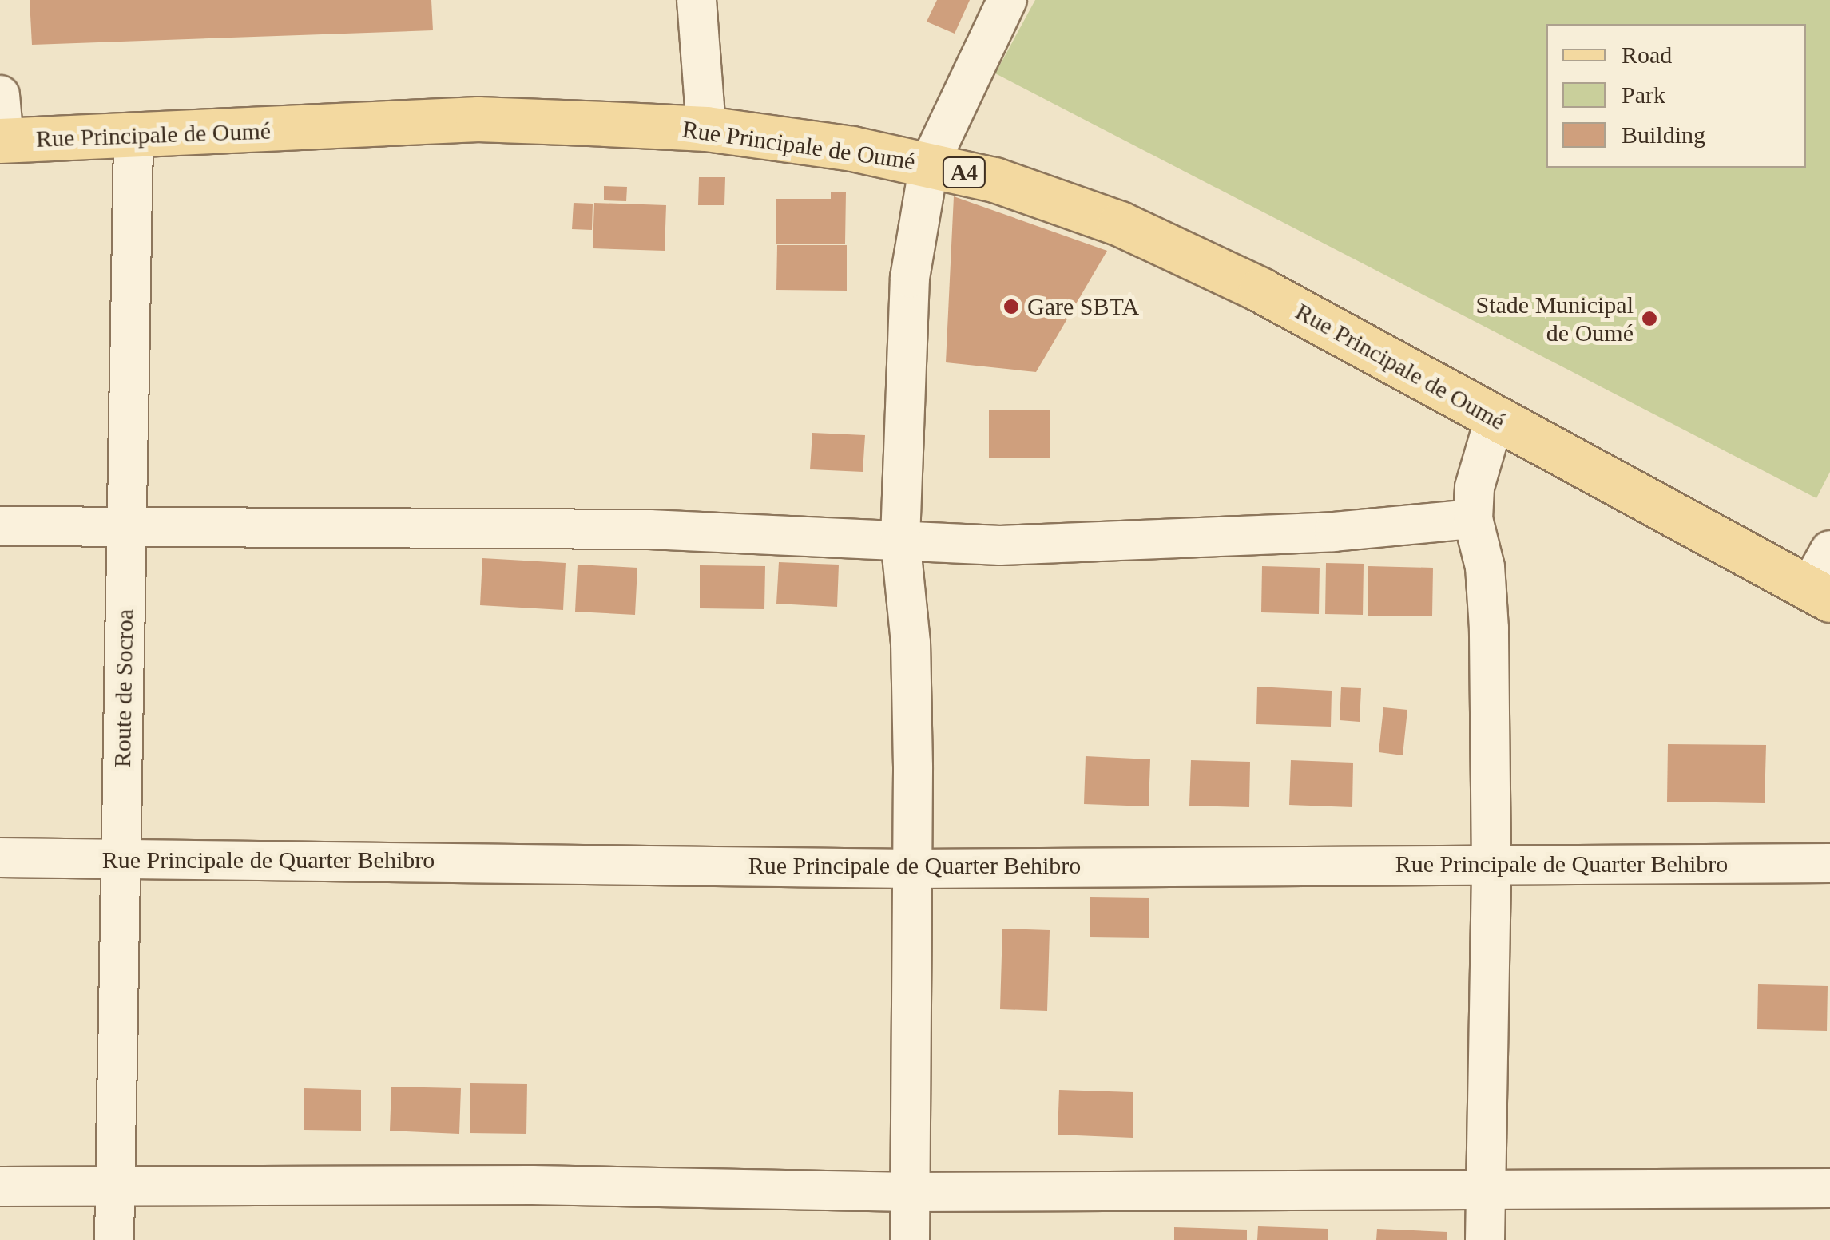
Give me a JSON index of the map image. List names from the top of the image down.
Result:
{
  "streets": {
    "main road": ["Rue Principale de Oumé", "A4"],
    "street": ["Route de Socroa", "Rue Principale de Quarter Behibro"]
  },
  "crossings": [
    ["Rue Principale de Oumé", "Route de Socroa"],
    ["Route de Socroa", "Rue Principale de Quarter Behibro"]
  ],
  "places": ["Gare SBTA", "Stade Municipal de Oumé"],
  "legend": ["Road", "Park", "Building"]
}
